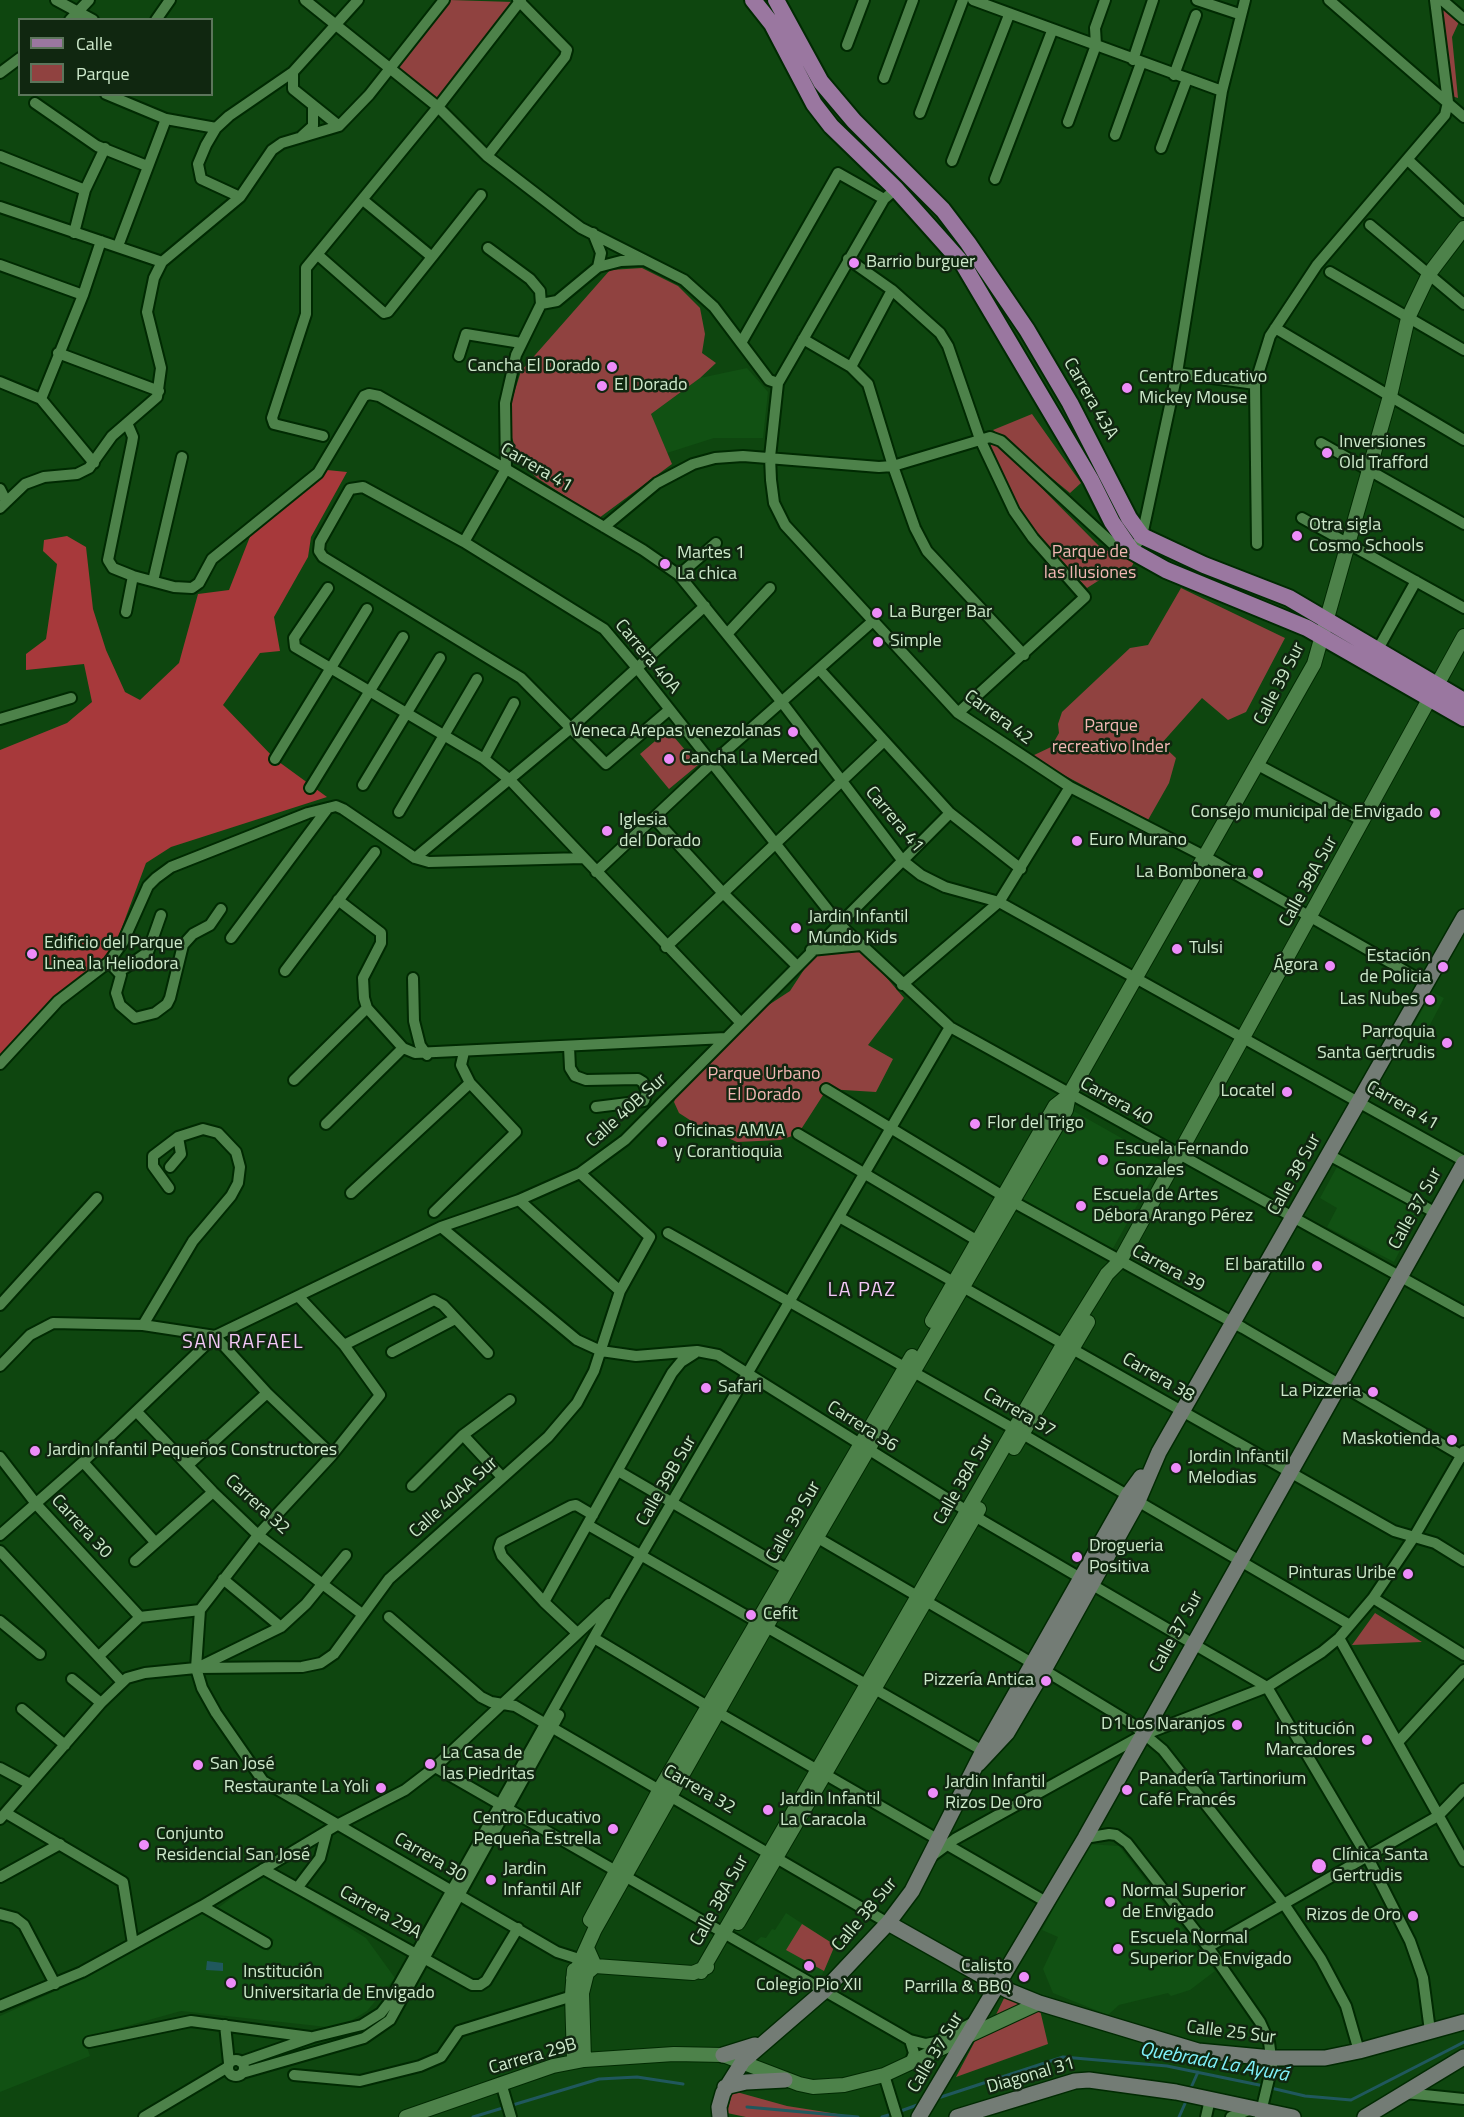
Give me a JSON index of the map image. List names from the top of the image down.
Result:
{
  "streets": {
    "main road": [
      "Carrera 43A",
      "Calle 38 Sur",
      "Calle 37 Sur",
      "Carrera 32",
      "Calle 25 Sur",
      "Diagonal 31"
    ],
    "street": [
      "Carrera 41",
      "Carrera 40A",
      "Calle 39 Sur",
      "Carrera 42",
      "Calle 38A Sur",
      "Carrera 40",
      "Calle 40B Sur",
      "Carrera 39",
      "Carrera 38",
      "Carrera 37",
      "Carrera 36",
      "Calle 39B Sur",
      "Calle 40AA Sur",
      "Carrera 30",
      "Carrera 29A",
      "Carrera 29B"
    ]
  },
  "crossings": [
    ["Carrera 41", "Calle 39 Sur"],
    ["Carrera 41", "Calle 38A Sur"],
    ["Carrera 41", "Calle 40B Sur"],
    ["Carrera 41", "Calle 38 Sur"],
    ["Carrera 41", "Calle 37 Sur"],
    ["Carrera 40A", "Carrera 40"],
    ["Carrera 40A", "Calle 40B Sur"],
    ["Calle 39 Sur", "Carrera 42"],
    ["Calle 39 Sur", "Calle 38A Sur"],
    ["Calle 39 Sur", "Carrera 40"],
    ["Calle 39 Sur", "Carrera 39"],
    ["Calle 39 Sur", "Carrera 38"],
    ["Calle 39 Sur", "Carrera 37"],
    ["Calle 39 Sur", "Carrera 36"],
    ["Calle 39 Sur", "Carrera 32"],
    ["Calle 39 Sur", "Carrera 30"],
    ["Calle 39 Sur", "Carrera 29B"],
    ["Carrera 42", "Calle 38A Sur"],
    ["Carrera 42", "Calle 38 Sur"],
    ["Calle 38A Sur", "Carrera 40"],
    ["Calle 38A Sur", "Carrera 39"],
    ["Calle 38A Sur", "Carrera 38"],
    ["Calle 38A Sur", "Carrera 37"],
    ["Calle 38A Sur", "Carrera 36"],
    ["Calle 38A Sur", "Carrera 32"],
    ["Carrera 40", "Calle 40B Sur"],
    ["Carrera 40", "Calle 38 Sur"],
    ["Carrera 40", "Calle 37 Sur"],
    ["Carrera 40", "Calle 39B Sur"],
    ["Calle 40B Sur", "Carrera 36"],
    ["Calle 40B Sur", "Calle 40AA Sur"],
    ["Calle 40B Sur", "Carrera 32"],
    ["Calle 40B Sur", "Carrera 30"],
    ["Calle 38 Sur", "Carrera 39"],
    ["Calle 38 Sur", "Carrera 38"],
    ["Calle 38 Sur", "Carrera 37"],
    ["Calle 38 Sur", "Carrera 36"],
    ["Calle 38 Sur", "Carrera 32"],
    ["Calle 38 Sur", "Carrera 29B"],
    ["Calle 37 Sur", "Carrera 39"],
    ["Calle 37 Sur", "Carrera 38"],
    ["Calle 37 Sur", "Carrera 37"],
    ["Calle 37 Sur", "Carrera 36"],
    ["Calle 37 Sur", "Carrera 32"],
    ["Calle 37 Sur", "Calle 25 Sur"],
    ["Carrera 39", "Calle 39B Sur"],
    ["Carrera 38", "Calle 39B Sur"],
    ["Carrera 37", "Calle 39B Sur"],
    ["Carrera 36", "Calle 39B Sur"],
    ["Carrera 36", "Calle 40AA Sur"],
    ["Calle 39B Sur", "Carrera 32"],
    ["Calle 39B Sur", "Carrera 30"],
    ["Calle 39B Sur", "Carrera 29A"],
    ["Calle 40AA Sur", "Carrera 32"],
    ["Calle 40AA Sur", "Carrera 30"],
    ["Carrera 32", "Calle 25 Sur"],
    ["Carrera 30", "Carrera 29A"]
  ],
  "districts": ["LA PAZ", "SAN RAFAEL"],
  "water": ["Quebrada La Ayurá"],
  "parks": ["Parque de las Ilusiones", "Parque recreativo Inder", "Parque Urbano El Dorado"],
  "places": [
    "Barrio burguer",
    "Cancha El Dorado",
    "El Dorado",
    "Centro Educativo Mickey Mouse",
    "Inversiones Old Trafford",
    "Otra sigla Cosmo Schools",
    "Martes 1 La chica",
    "La Burger Bar",
    "Simple",
    "Veneca Arepas venezolanas",
    "Cancha La Merced",
    "Consejo municipal de Envigado",
    "Iglesia del Dorado",
    "Euro Murano",
    "La Bombonera",
    "Jardin Infantil Mundo Kids",
    "Tulsi",
    "Edificio del Parque Linea la Heliodora",
    "Ágora",
    "Estación de Policia",
    "Las Nubes",
    "Parroquia Santa Gertrudis",
    "Locatel",
    "Flor del Trigo",
    "Oficinas AMVA y Corantioquia",
    "Escuela Fernando Gonzales",
    "Escuela de Artes Débora Arango Pérez",
    "El baratillo",
    "Safari",
    "La Pizzeria",
    "Maskotienda",
    "Jardin Infantil Pequeños Constructores",
    "Jordin Infantil Melodias",
    "Drogueria Positiva",
    "Pinturas Uribe",
    "Cefit",
    "Pizzería Antica",
    "D1 Los Naranjos",
    "Institución Marcadores",
    "La Casa de las Piedritas",
    "San José",
    "Restaurante La Yoli",
    "Panadería Tartinorium Café Francés",
    "Jardin Infantil Rizos De Oro",
    "Jardin Infantil La Caracola",
    "Centro Educativo Pequeña Estrella",
    "Conjunto Residencial San José",
    "Clínica Santa Gertrudis",
    "Jardin Infantil Alf",
    "Normal Superior de Envigado",
    "Rizos de Oro",
    "Escuela Normal Superior De Envigado",
    "Colegio Pio XII",
    "Calisto Parrilla & BBQ",
    "Institución Universitaria de Envigado"
  ],
  "legend": ["Calle", "Parque"]
}
